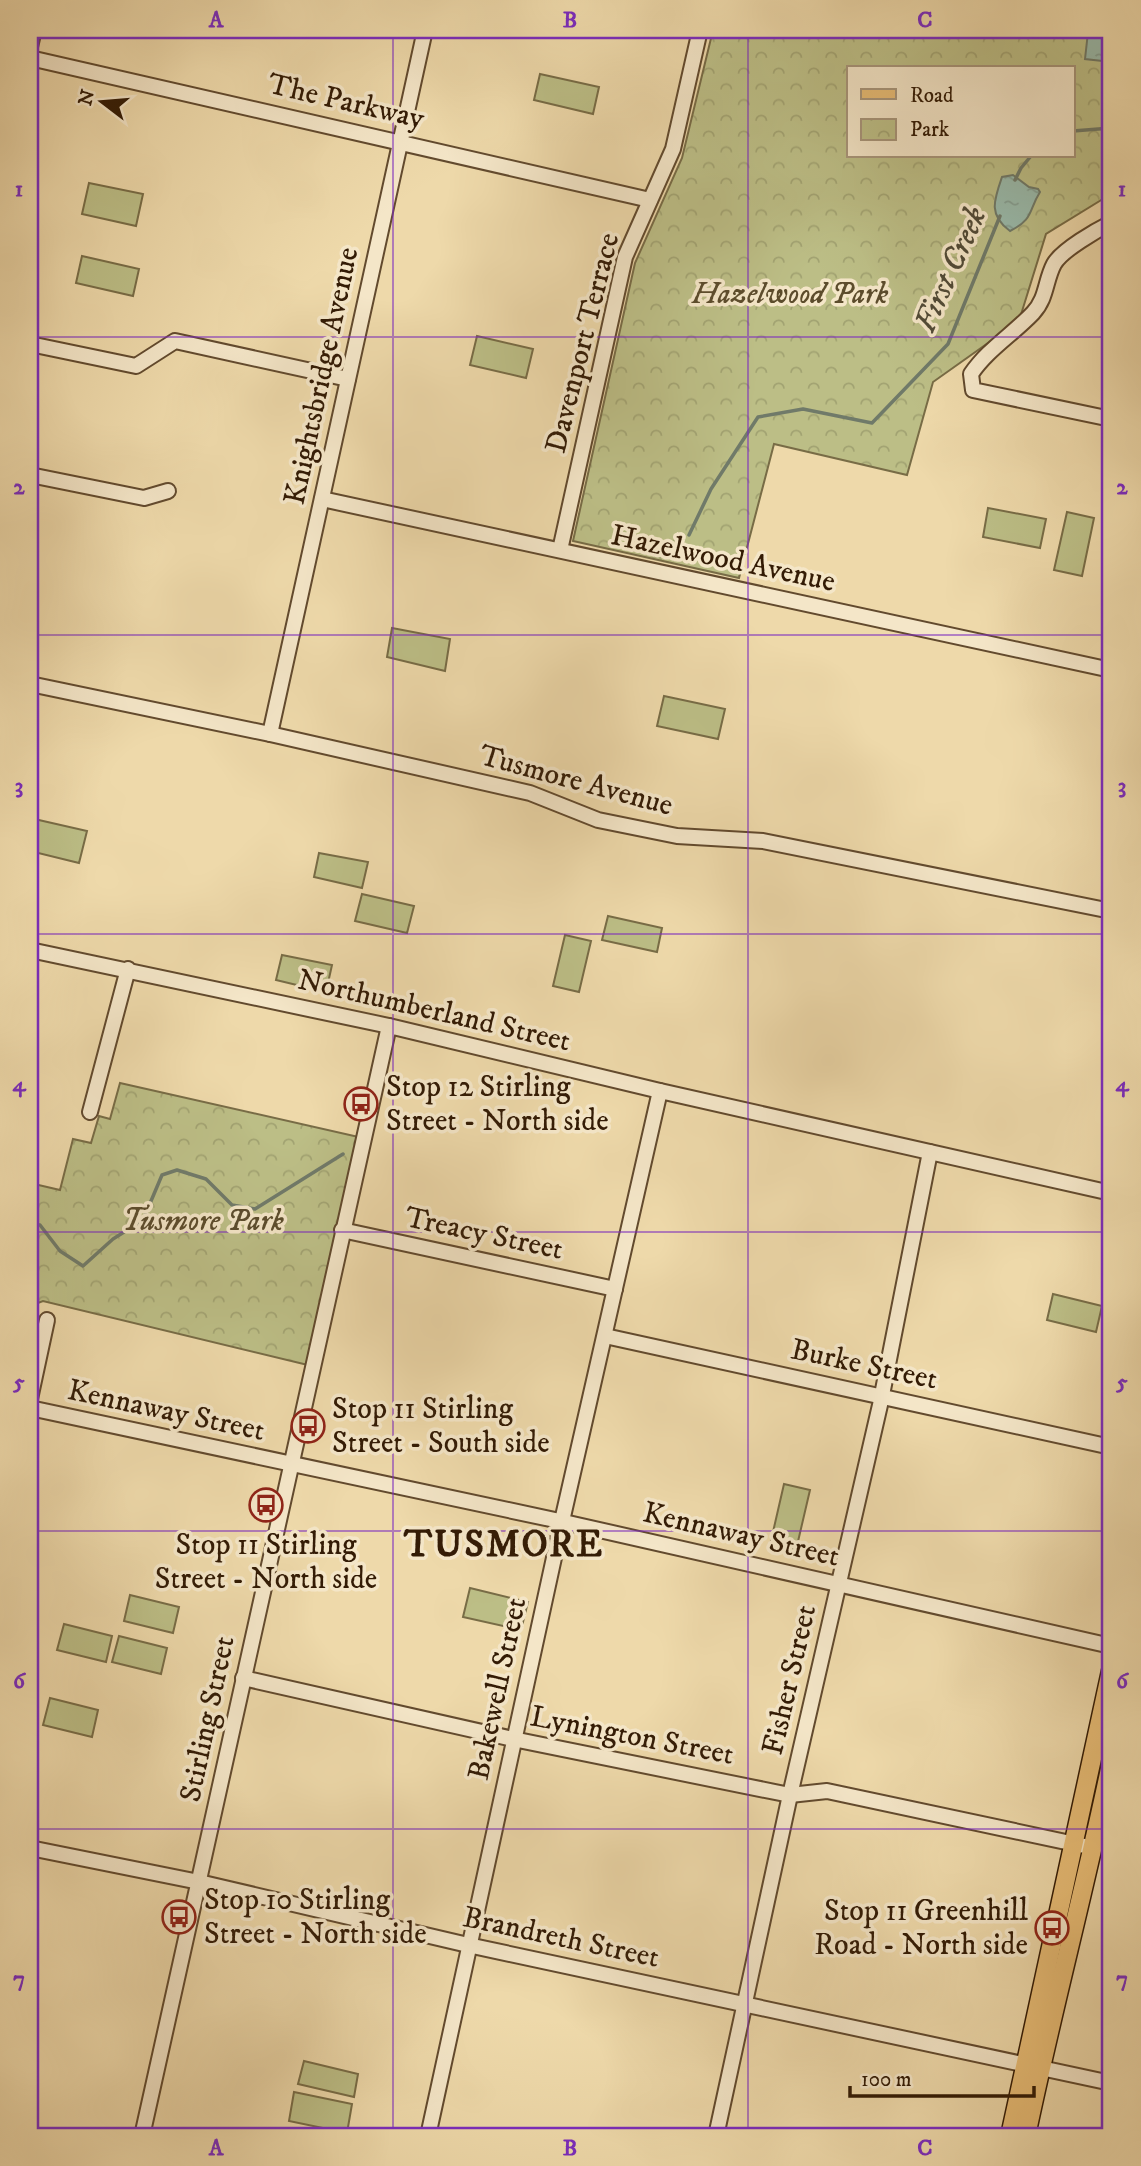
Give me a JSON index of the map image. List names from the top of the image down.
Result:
{
  "streets": {
    "street": [
      "The Parkway",
      "Davenport Terrace",
      "Knightsbridge Avenue",
      "Hazelwood Avenue",
      "Tusmore Avenue",
      "Northumberland Street",
      "Treacy Street",
      "Burke Street",
      "Kennaway Street",
      "Fisher Street",
      "Bakewell Street",
      "Stirling Street",
      "Lynington Street",
      "Brandreth Street"
    ]
  },
  "crossings": [
    ["The Parkway", "Davenport Terrace"],
    ["The Parkway", "Knightsbridge Avenue"],
    ["Davenport Terrace", "Hazelwood Avenue"],
    ["Knightsbridge Avenue", "Hazelwood Avenue"],
    ["Knightsbridge Avenue", "Tusmore Avenue"],
    ["Northumberland Street", "Fisher Street"],
    ["Northumberland Street", "Bakewell Street"],
    ["Northumberland Street", "Stirling Street"],
    ["Treacy Street", "Bakewell Street"],
    ["Treacy Street", "Stirling Street"],
    ["Burke Street", "Fisher Street"],
    ["Burke Street", "Bakewell Street"],
    ["Kennaway Street", "Fisher Street"],
    ["Kennaway Street", "Bakewell Street"],
    ["Kennaway Street", "Stirling Street"],
    ["Fisher Street", "Lynington Street"],
    ["Fisher Street", "Brandreth Street"],
    ["Bakewell Street", "Lynington Street"],
    ["Bakewell Street", "Brandreth Street"],
    ["Stirling Street", "Lynington Street"],
    ["Stirling Street", "Brandreth Street"]
  ],
  "districts": ["TUSMORE"],
  "water": ["First Creek"],
  "parks": ["Hazelwood Park", "Tusmore Park"],
  "places": {
    "bus stop": [
      "Stop 12 Stirling Street - North side",
      "Stop 11 Stirling Street - South side",
      "Stop 11 Stirling Street - North side",
      "Stop 10 Stirling Street - North side",
      "Stop 11 Greenhill Road - North side"
    ]
  },
  "legend": ["Road", "Park"],
  "scale_bar": "100 m",
  "north": "left",
  "grid": {
    "columns": ["A", "B", "C"],
    "rows": [
      "1",
      "2",
      "3",
      "4",
      "5",
      "6",
      "7"
    ]
  }
}
